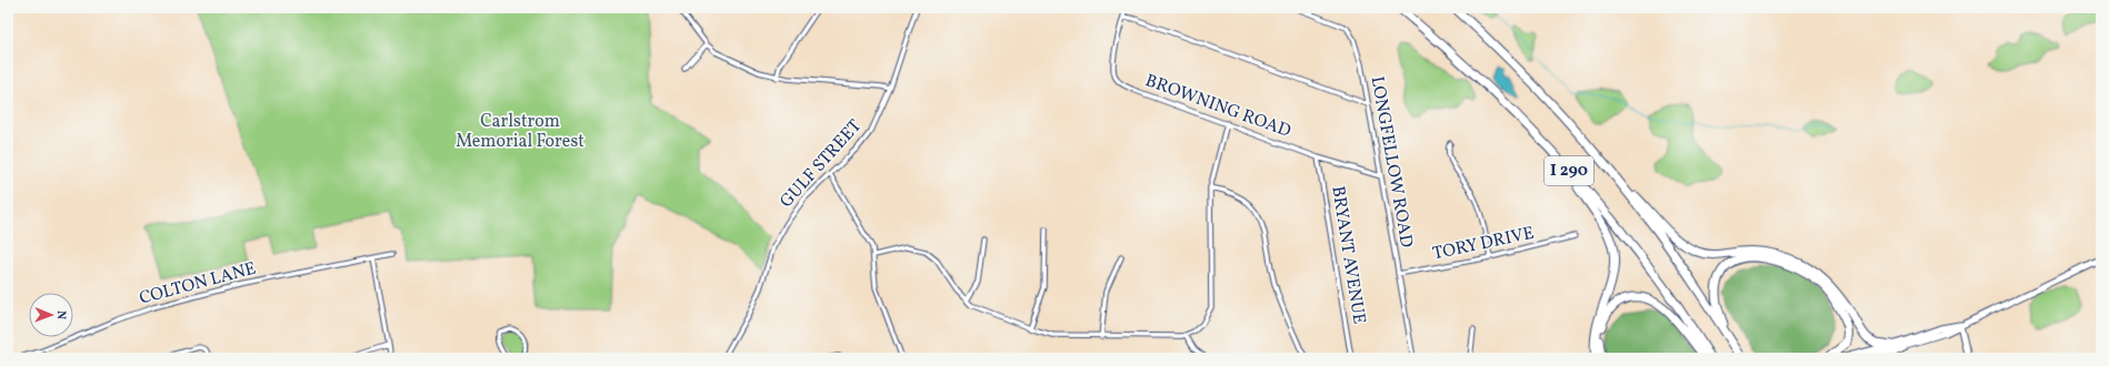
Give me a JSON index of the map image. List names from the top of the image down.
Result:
{
  "streets": {
    "highway": ["I 290"],
    "street": [
      "BROWNING ROAD",
      "LONGFELLOW ROAD",
      "GULF STREET",
      "TORY DRIVE",
      "BRYANT AVENUE",
      "COLTON LANE"
    ]
  },
  "crossings": [
    ["BROWNING ROAD", "LONGFELLOW ROAD"],
    ["BROWNING ROAD", "BRYANT AVENUE"],
    ["LONGFELLOW ROAD", "TORY DRIVE"]
  ],
  "parks": ["Carlstrom Memorial Forest"],
  "north": "right"
}
